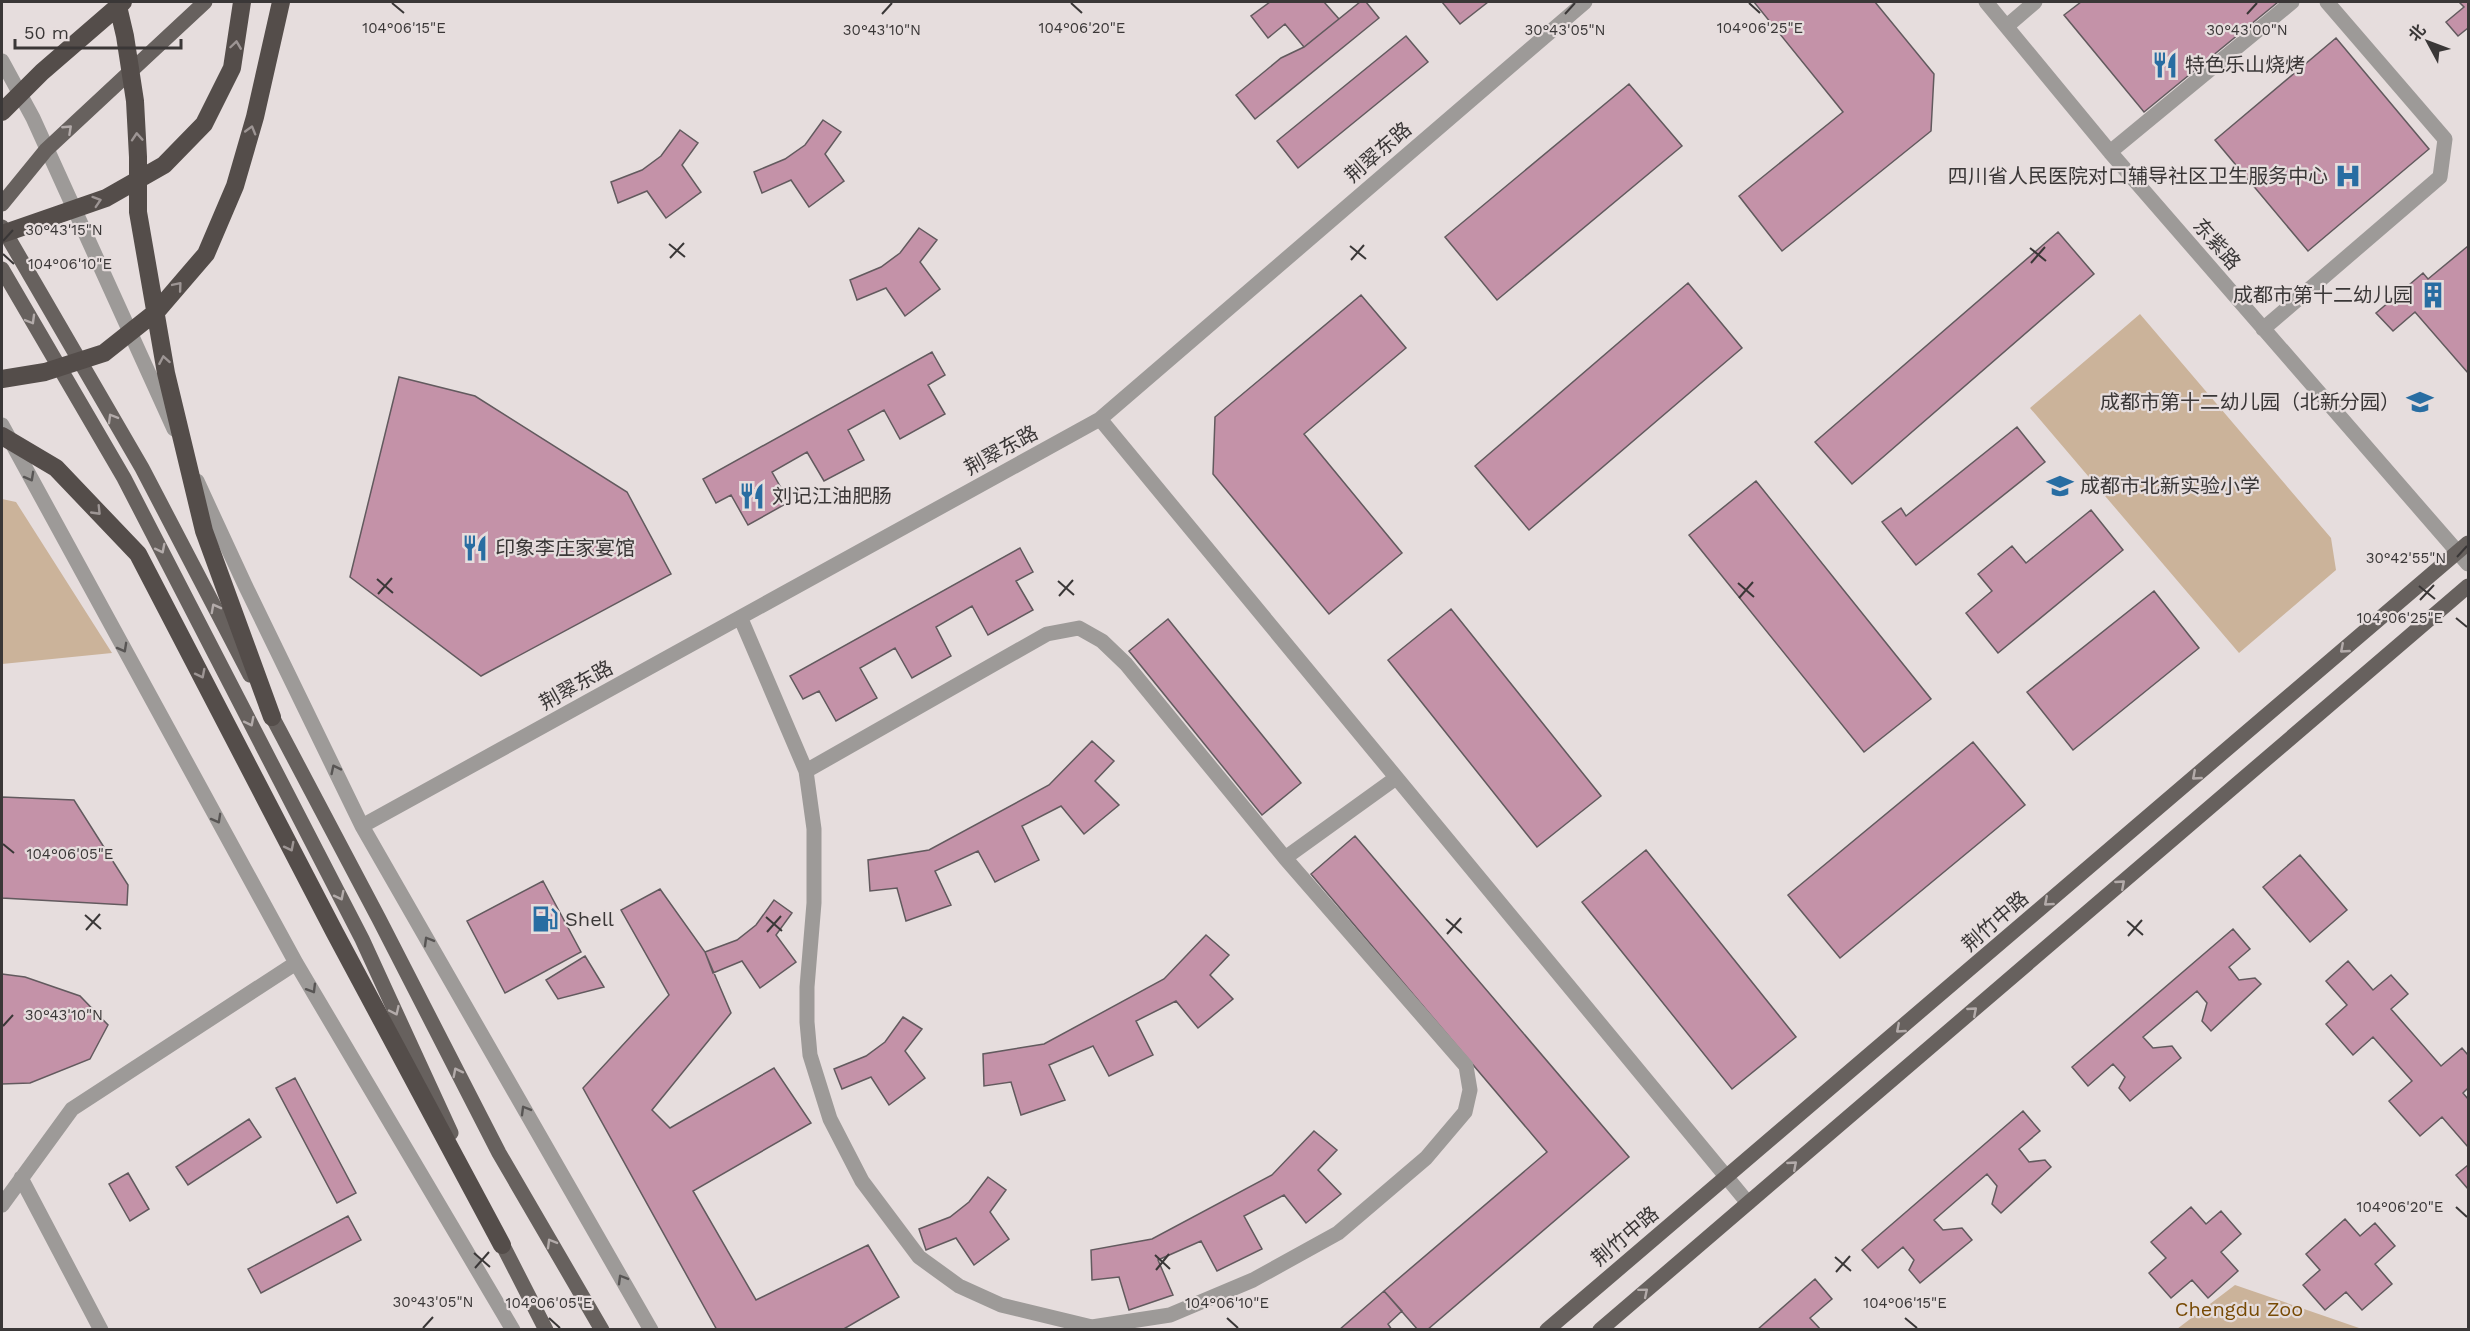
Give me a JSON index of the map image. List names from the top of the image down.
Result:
{
  "streets": {
    "main road": ["荆竹中路"],
    "street": ["荆翠东路", "东紫路"]
  },
  "crossings": [
    ["东紫路", "荆竹中路"]
  ],
  "parks": ["Chengdu Zoo"],
  "places": {
    "restaurant": ["特色乐山烧烤", "刘记江油肥肠", "印象李庄家宴馆"],
    "hospital": ["四川省人民医院对口辅导社区卫生服务中心"],
    "building": ["成都市第十二幼儿园"],
    "school or university": ["成都市第十二幼儿园（北新分园）", "成都市北新实验小学"],
    "fuel station": ["Shell"]
  },
  "scale_bar": "50 m",
  "north": "top left",
  "coordinates": [
    "104°06'25\"E",
    "104°06'15\"E",
    "104°06'20\"E",
    "30°43'10\"N",
    "30°43'05\"N",
    "30°43'00\"N",
    "30°43'15\"N",
    "104°06'10\"E",
    "30°42'55\"N",
    "104°06'05\"E"
  ]
}
